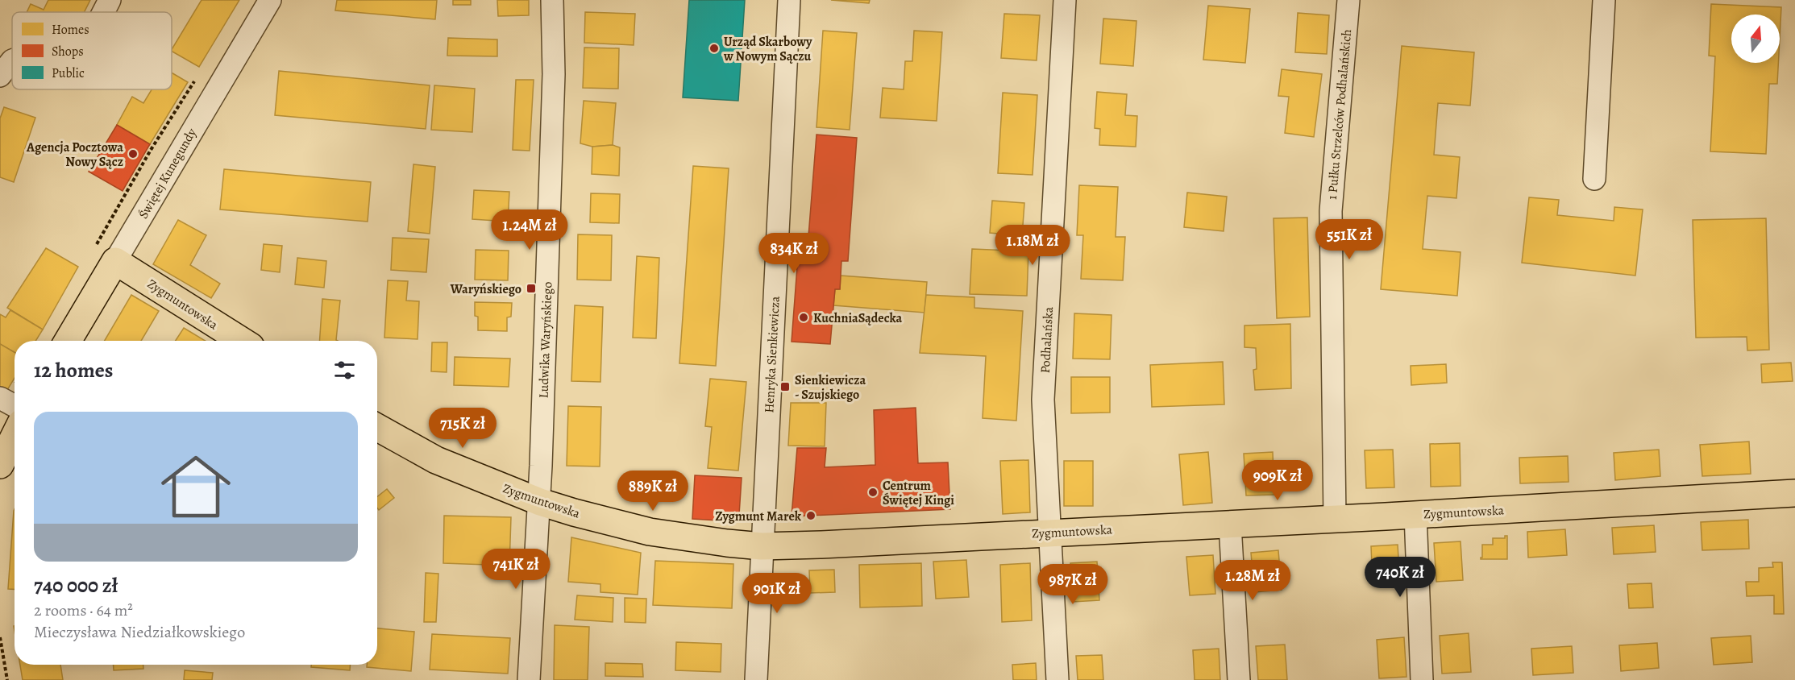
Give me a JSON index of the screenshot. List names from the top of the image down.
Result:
{
  "streets": {
    "main road": ["Świętej Kunegundy", "Zygmuntowska"],
    "street": [
      "1 Pułku Strzelców Podhalańskich",
      "Ludwika Waryńskiego",
      "Podhalańska",
      "Henryka Sienkiewicza"
    ]
  },
  "crossings": [
    ["1 Pułku Strzelców Podhalańskich", "Zygmuntowska"],
    ["Świętej Kunegundy", "Zygmuntowska"],
    ["Zygmuntowska", "Ludwika Waryńskiego"],
    ["Zygmuntowska", "Podhalańska"],
    ["Zygmuntowska", "Henryka Sienkiewicza"]
  ],
  "places": {
    "other": [
      "Urząd Skarbowy w Nowym Sączu",
      "Agencja Pocztowa Nowy Sącz",
      "KuchniaSądecka",
      "Centrum Świętej Kingi",
      "Zygmunt Marek"
    ],
    "transit": ["Waryńskiego", "Sienkiewicza - Szujskiego"]
  },
  "legend": ["Homes", "Shops", "Public"],
  "north": "top",
  "page": {
    "price": [
      "1.24M zł",
      "551K zł",
      "1.18M zł",
      "834K zł",
      "715K zł",
      "909K zł",
      "889K zł",
      "741K zł",
      "740K zł",
      "1.28M zł",
      "987K zł",
      "901K zł"
    ],
    "heading": "12 homes",
    "list": [
      {
        "name": "740 000 zł",
        "note": "2 rooms · 64 m² · Mieczysława Niedziałkowskiego"
      }
    ]
  }
}
